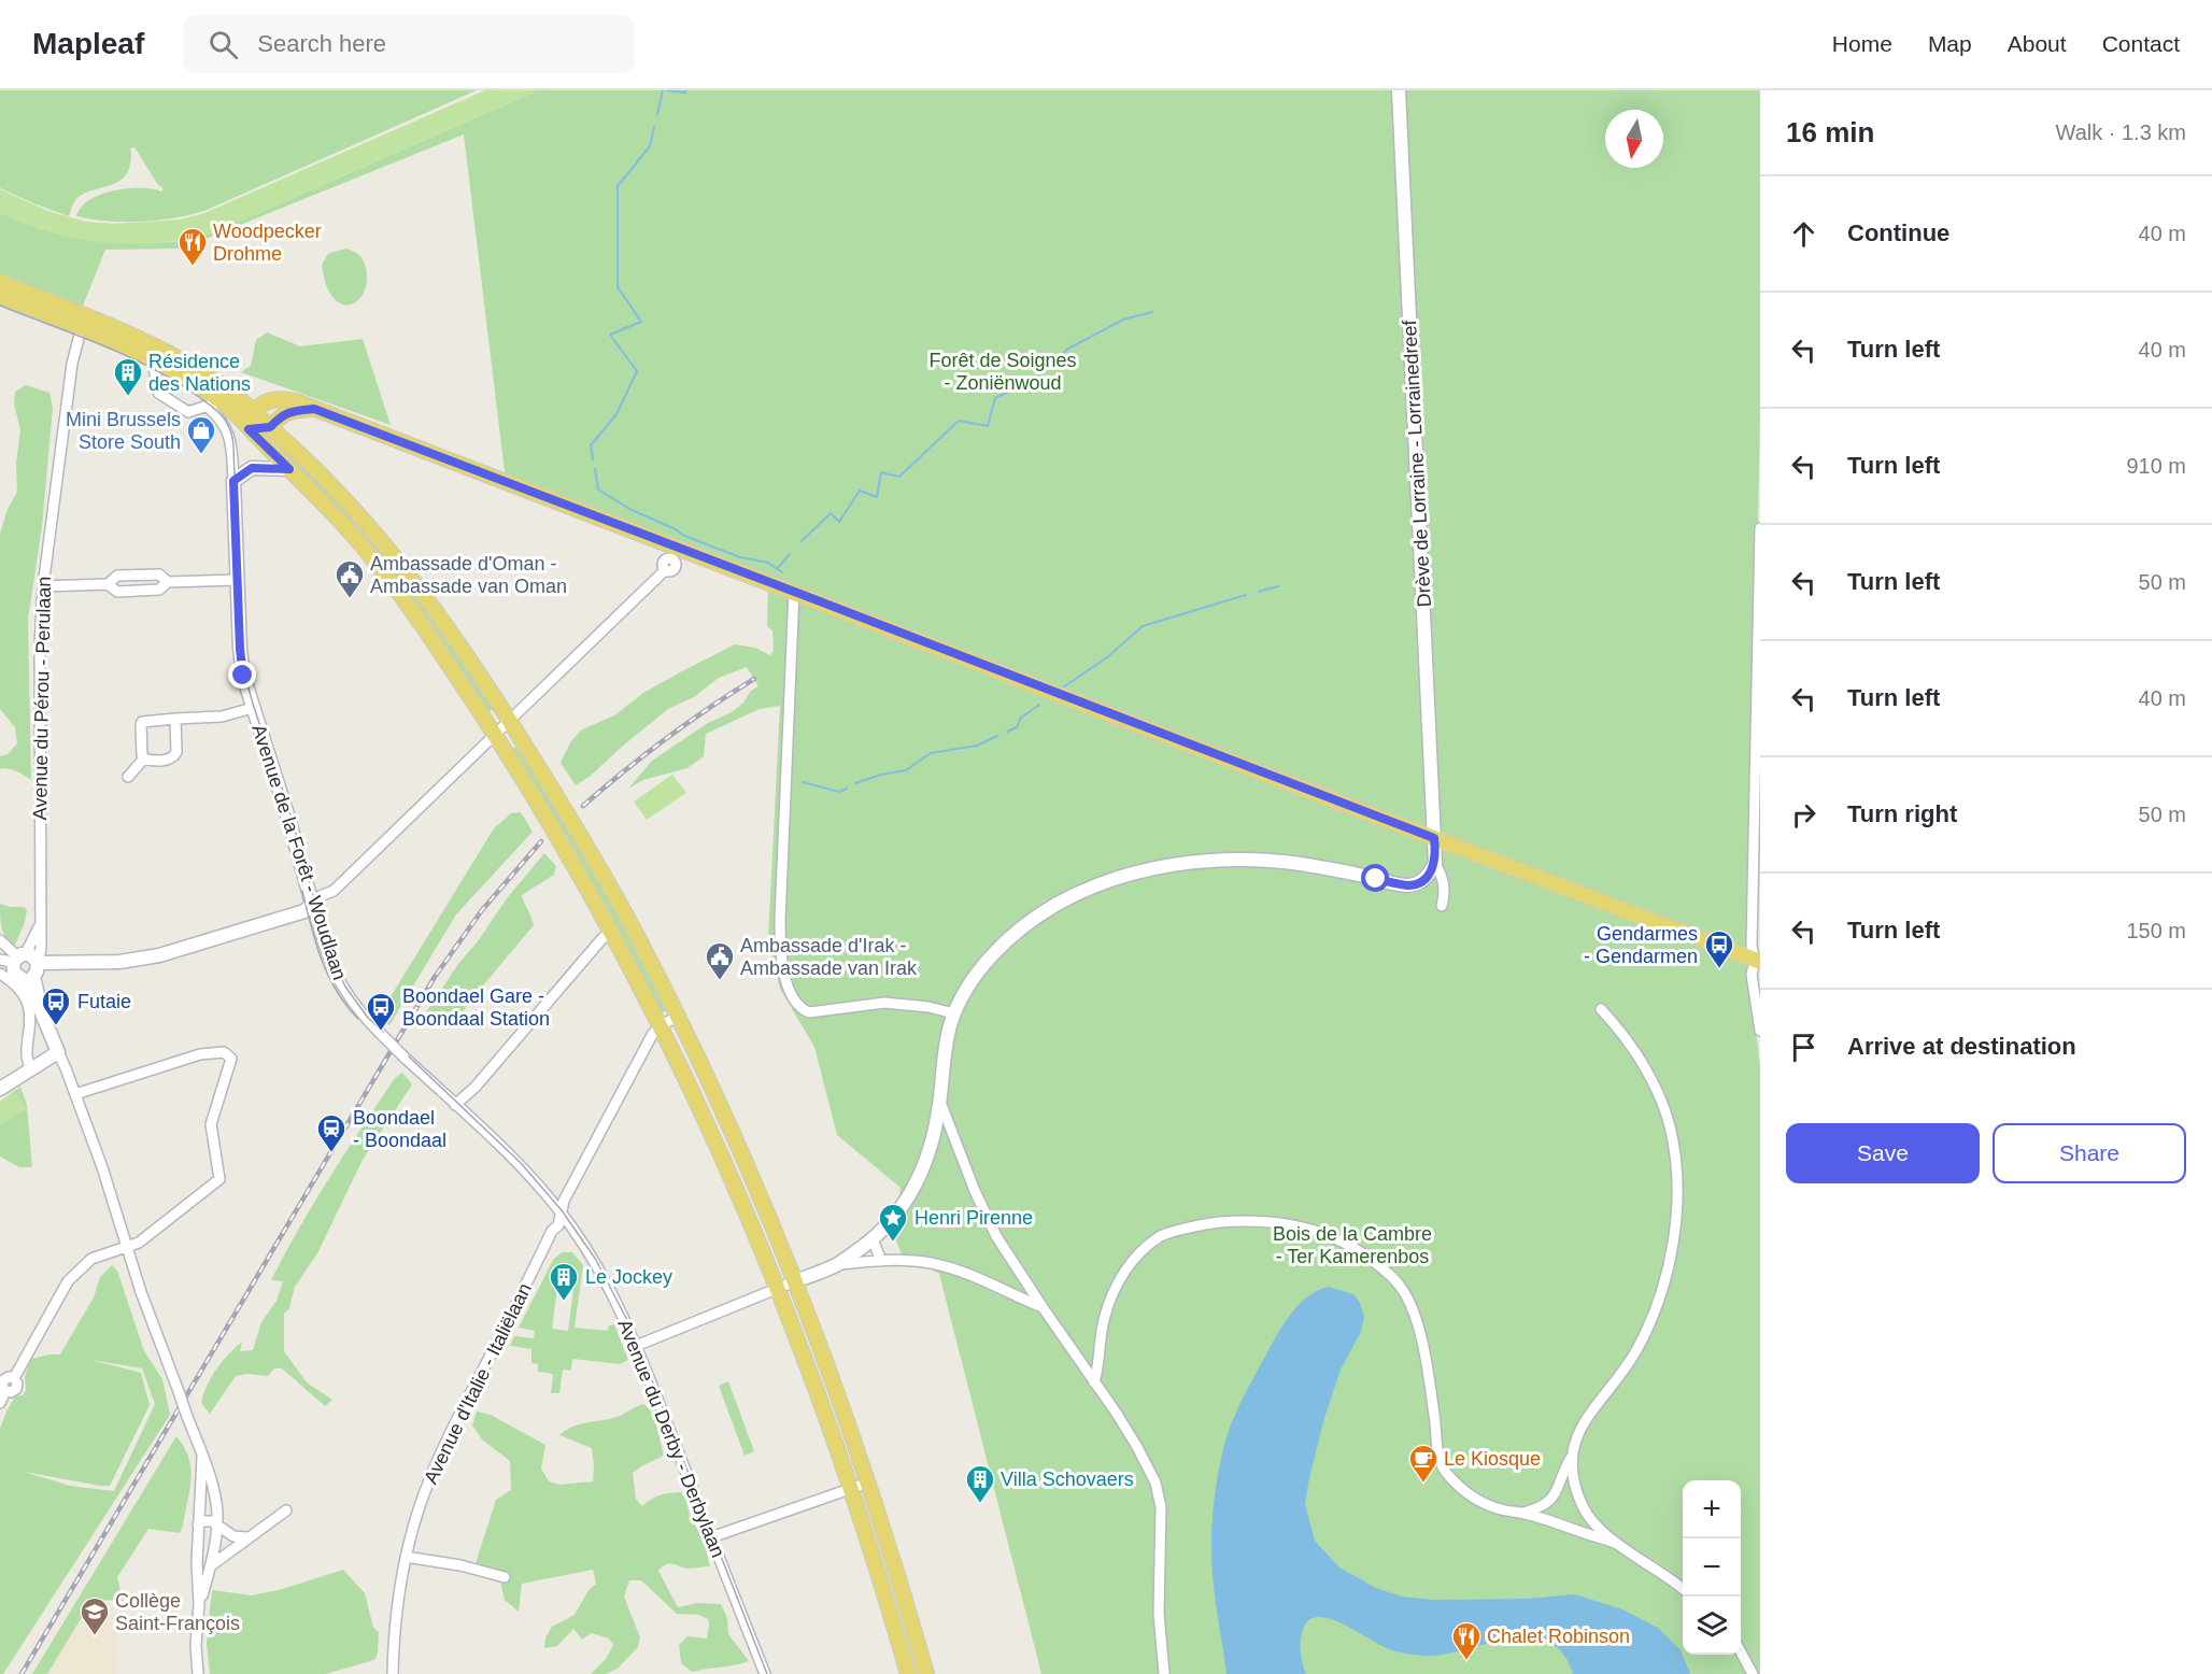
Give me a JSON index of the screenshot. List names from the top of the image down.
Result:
{
  "streets": {
    "street": [
      "Drève de Lorraine - Lorrainedreef",
      "Avenue du Pérou - Perulaan",
      "Avenue de la Forêt - Woudlaan",
      "Avenue d'Italie - Italiëlaan",
      "Avenue du Derby - Derbylaan"
    ]
  },
  "crossings": [
    ["Avenue de la Forêt - Woudlaan", "Avenue d'Italie - Italiëlaan"],
    ["Avenue de la Forêt - Woudlaan", "Avenue du Derby - Derbylaan"],
    ["Avenue d'Italie - Italiëlaan", "Avenue du Derby - Derbylaan"]
  ],
  "parks": ["Forêt de Soignes - Zoniënwoud", "Bois de la Cambre - Ter Kamerenbos"],
  "places": {
    "restaurant": ["Woodpecker Drohme", "Chalet Robinson"],
    "building": ["Résidence des Nations", "Le Jockey", "Villa Schovaers"],
    "shop": ["Mini Brussels Store South"],
    "public building": ["Ambassade d'Oman - Ambassade van Oman", "Ambassade d'Irak - Ambassade van Irak"],
    "bus stop": ["Gendarmes - Gendarmen", "Futaie", "Boondael Gare - Boondaal Station"],
    "station": ["Boondael - Boondaal"],
    "place": ["Henri Pirenne"],
    "cafe": ["Le Kiosque"],
    "school or university": ["Collège Saint-François"]
  },
  "north": "bottom",
  "page": {
    "header": "Mapleaf",
    "search": "Search here",
    "nav": [
      "Home",
      "Map",
      "About",
      "Contact"
    ],
    "heading": ["16 min", "Walk · 1.3 km"],
    "list": [
      ["Continue", "40 m"],
      ["Turn left", "40 m"],
      ["Turn left", "910 m"],
      ["Turn left", "50 m"],
      ["Turn left", "40 m"],
      ["Turn right", "50 m"],
      ["Turn left", "150 m"],
      "Arrive at destination"
    ],
    "buttons": ["Save", "Share"],
    "map_buttons": ["+", "−"]
  }
}
